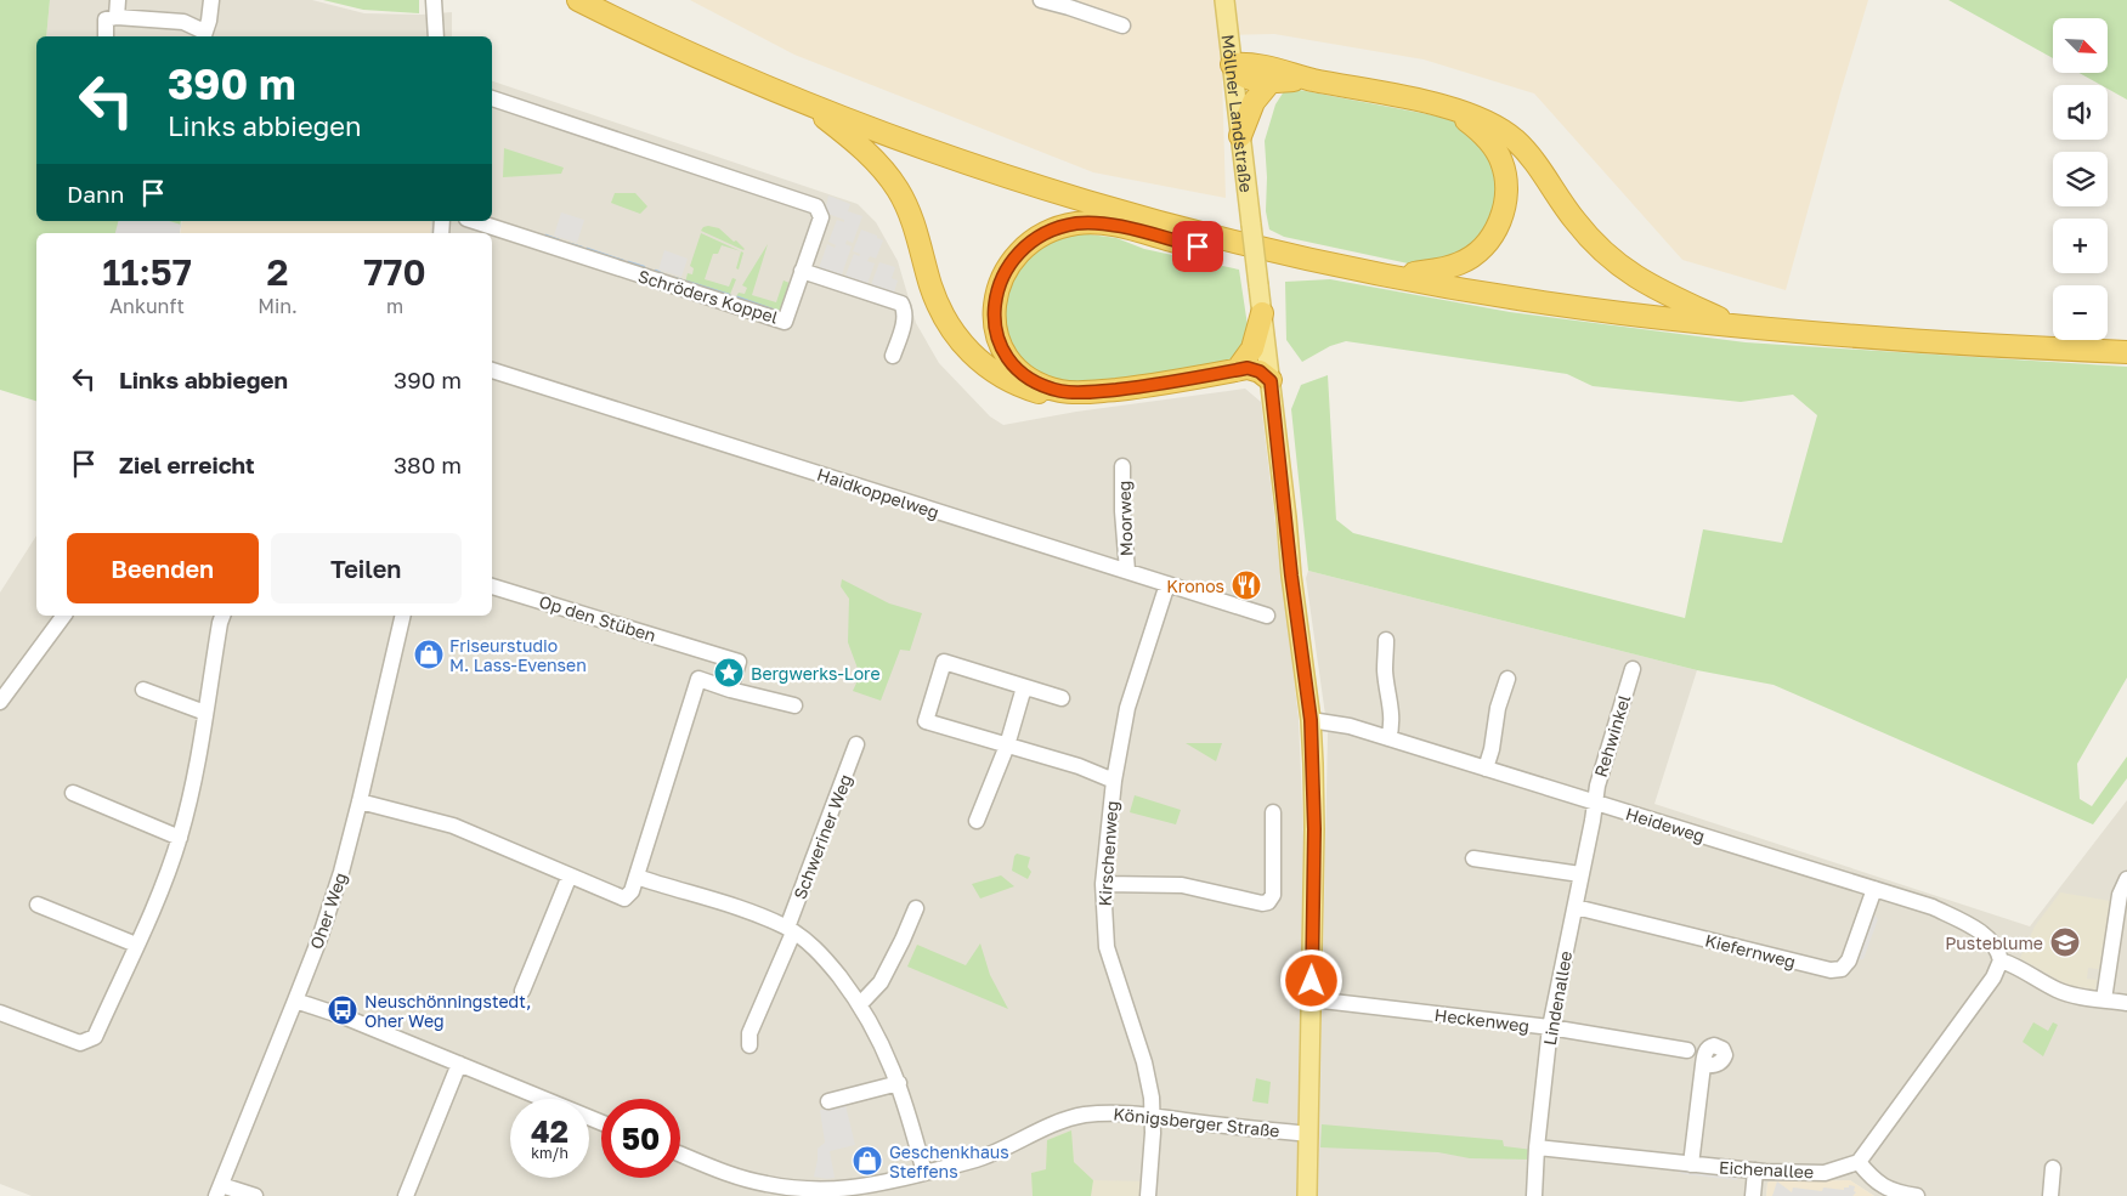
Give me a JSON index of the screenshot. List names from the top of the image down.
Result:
{
  "streets": {
    "main road": ["Möllner Landstraße"],
    "street": [
      "Schröders Koppel",
      "Haidkoppelweg",
      "Moorweg",
      "Op den Stüben",
      "Rehwinkel",
      "Heideweg",
      "Schweriner Weg",
      "Kirschenweg",
      "Oher Weg",
      "Kiefernweg",
      "Lindenallee",
      "Heckenweg",
      "Königsberger Straße",
      "Eichenallee"
    ]
  },
  "crossings": [
    ["Haidkoppelweg", "Moorweg"],
    ["Haidkoppelweg", "Kirschenweg"],
    ["Rehwinkel", "Heideweg"],
    ["Rehwinkel", "Lindenallee"],
    ["Heideweg", "Kiefernweg"],
    ["Heideweg", "Lindenallee"],
    ["Kirschenweg", "Königsberger Straße"],
    ["Kiefernweg", "Lindenallee"],
    ["Lindenallee", "Heckenweg"],
    ["Lindenallee", "Eichenallee"]
  ],
  "places": {
    "restaurant": ["Kronos"],
    "shop": ["Friseurstudio M. Lass-Evensen", "Geschenkhaus Steffens"],
    "place": ["Bergwerks-Lore"],
    "school or university": ["Pusteblume"],
    "bus stop": ["Neuschönningstedt, Oher Weg"]
  },
  "north": "bottom right",
  "page": {
    "map_buttons": ["+", "−"],
    "turn": ["390 m", "Links abbiegen"],
    "then": "Dann",
    "eta": [
      "11:57",
      "Ankunft",
      "2",
      "Min.",
      "770",
      "m"
    ],
    "list": [
      {
        "name": "Links abbiegen",
        "value": "390 m"
      },
      {
        "name": "Ziel erreicht",
        "value": "380 m"
      }
    ],
    "buttons": ["Beenden", "Teilen"],
    "speed": "42 km/h",
    "limit": "50"
  }
}
